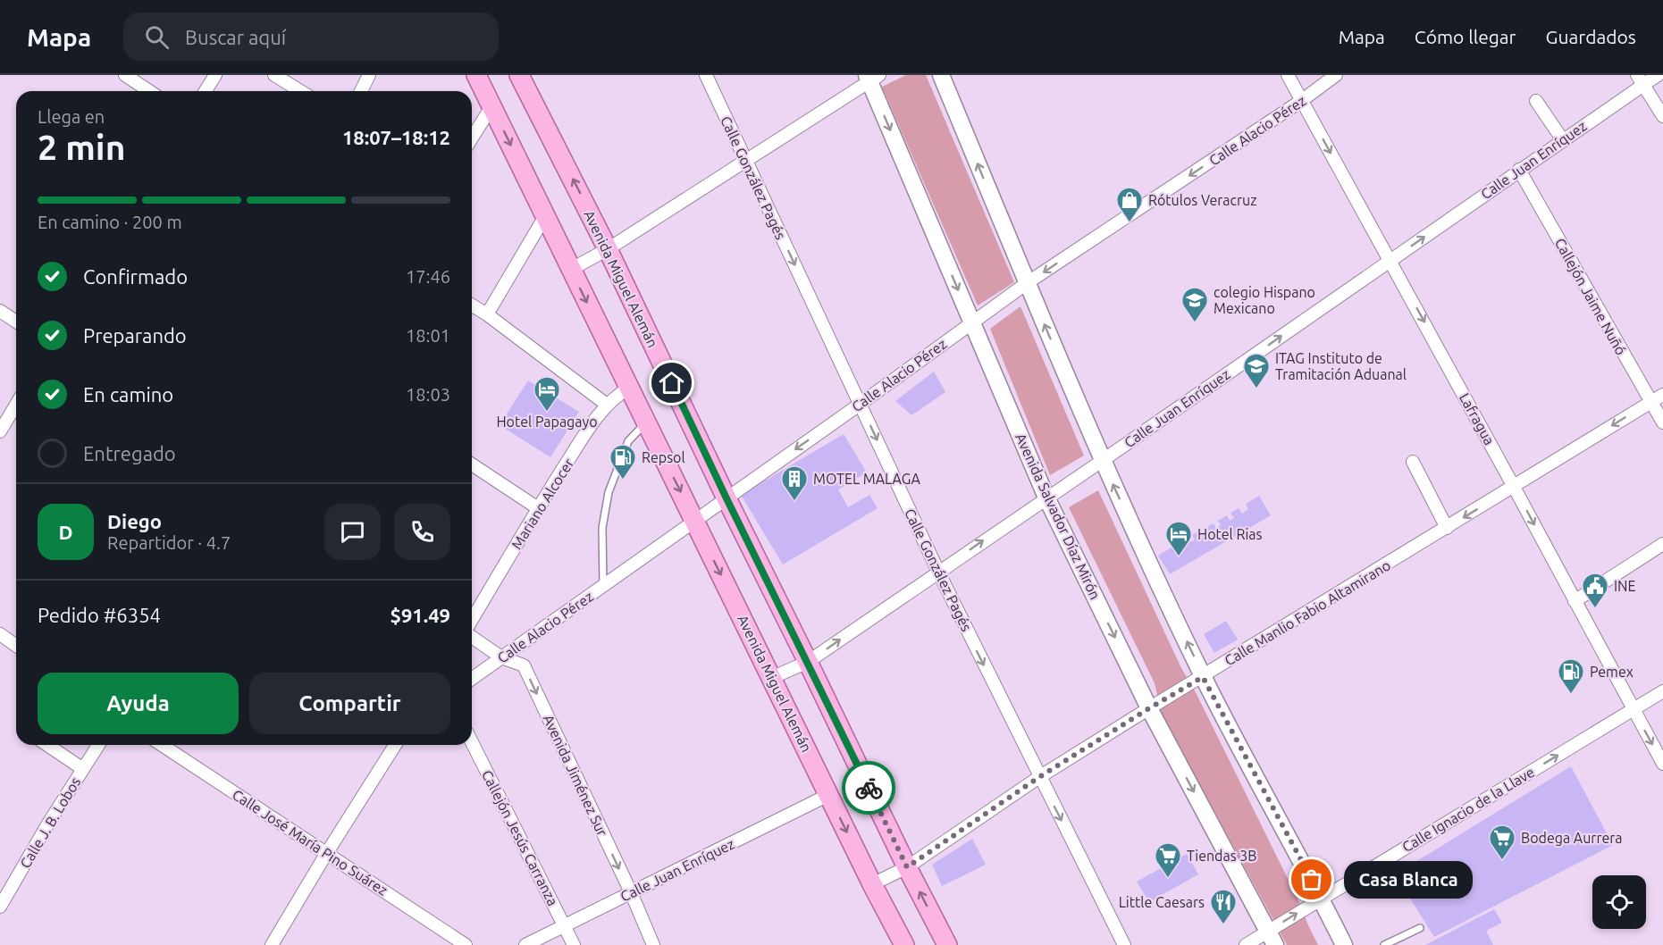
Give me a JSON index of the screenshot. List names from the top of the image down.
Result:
{
  "streets": {
    "main road": ["Avenida Miguel Alemán", "Avenida Salvador Díaz Mirón"],
    "street": [
      "Calle Alacio Pérez",
      "Calle Juan Enríquez",
      "Calle González Pagés",
      "Callejón Jaime Nuñó",
      "Lafragua",
      "Mariano Alcocer",
      "Calle Manlio Fabio Altamirano",
      "Avenida Jiménez Sur",
      "Calle Ignacio de la Llave",
      "Calle J. B. Lobos",
      "Callejón Jesús Carranza",
      "Calle José María Pino Suárez"
    ]
  },
  "crossings": [
    ["Calle Alacio Pérez", "Calle González Pagés"],
    ["Calle Alacio Pérez", "Avenida Miguel Alemán"],
    ["Calle Alacio Pérez", "Lafragua"],
    ["Calle Alacio Pérez", "Avenida Salvador Díaz Mirón"],
    ["Calle Alacio Pérez", "Avenida Jiménez Sur"],
    ["Calle Juan Enríquez", "Calle González Pagés"],
    ["Calle Juan Enríquez", "Avenida Miguel Alemán"],
    ["Calle Juan Enríquez", "Callejón Jaime Nuñó"],
    ["Calle Juan Enríquez", "Lafragua"],
    ["Calle Juan Enríquez", "Avenida Salvador Díaz Mirón"],
    ["Calle Juan Enríquez", "Avenida Jiménez Sur"],
    ["Calle Juan Enríquez", "Callejón Jesús Carranza"],
    ["Calle González Pagés", "Calle Manlio Fabio Altamirano"],
    ["Avenida Miguel Alemán", "Mariano Alcocer"],
    ["Avenida Miguel Alemán", "Calle Manlio Fabio Altamirano"],
    ["Callejón Jaime Nuñó", "Calle Manlio Fabio Altamirano"],
    ["Lafragua", "Calle Manlio Fabio Altamirano"],
    ["Lafragua", "Calle Ignacio de la Llave"],
    ["Avenida Salvador Díaz Mirón", "Calle Manlio Fabio Altamirano"],
    ["Avenida Salvador Díaz Mirón", "Calle Ignacio de la Llave"]
  ],
  "one_way": [
    "Calle Alacio Pérez",
    "Calle Juan Enríquez",
    "Calle González Pagés",
    "Lafragua",
    "Avenida Jiménez Sur",
    "Calle Ignacio de la Llave"
  ],
  "places": {
    "shop": ["Rótulos Veracruz"],
    "school or university": ["colegio Hispano Mexicano", "ITAG Instituto de Tramitación Aduanal"],
    "hotel": ["Hotel Papagayo", "Hotel Rias"],
    "fuel station": ["Repsol", "Pemex"],
    "building": ["MOTEL MALAGA"],
    "public building": ["INE"],
    "supermarket": ["Bodega Aurrera", "Tiendas 3B"],
    "other": ["Casa Blanca"],
    "restaurant": ["Little Caesars"]
  },
  "page": {
    "header": "Mapa",
    "search": "Buscar aquí",
    "nav": ["Mapa", "Cómo llegar", "Guardados"],
    "heading": ["2 min", "Llega en", "18:07–18:12"],
    "panel": [
      "Diego",
      "Repartidor · 4.7",
      "Pedido #6354",
      "$91.49"
    ],
    "bar": "En camino · 200 m",
    "list": [
      ["Confirmado", "17:46"],
      ["Preparando", "18:01"],
      ["En camino", "18:03"],
      "Entregado"
    ],
    "round": "D",
    "buttons": ["Ayuda", "Compartir"],
    "bubble": "Casa Blanca"
  }
}
